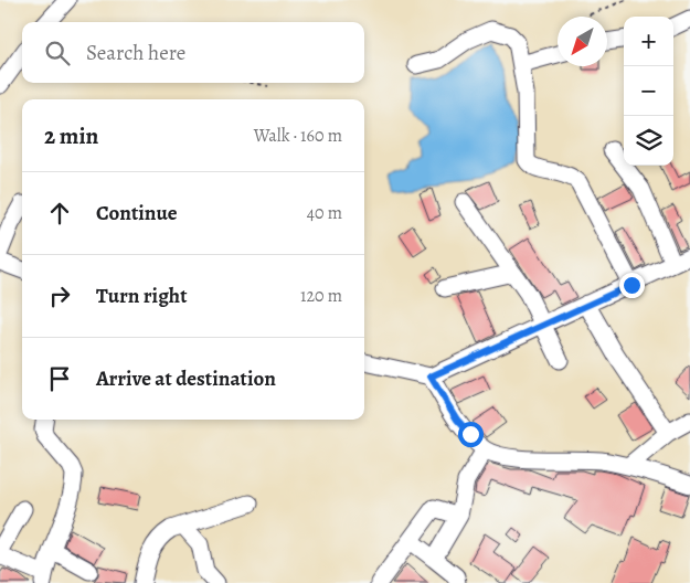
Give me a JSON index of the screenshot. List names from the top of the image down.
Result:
{
  "north": "bottom left",
  "page": {
    "map_buttons": ["+", "−"],
    "search": "Search here",
    "heading": ["2 min", "Walk · 160 m"],
    "list": [
      ["Continue", "40 m"],
      ["Turn right", "120 m"],
      "Arrive at destination"
    ]
  }
}
